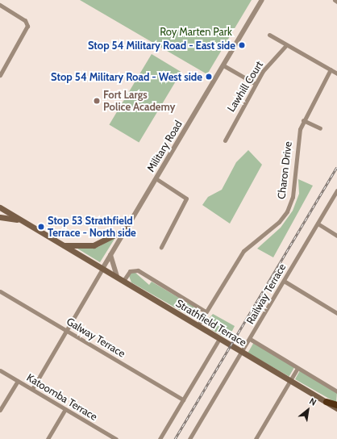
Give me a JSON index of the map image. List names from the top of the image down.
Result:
{
  "streets": {
    "main road": ["Strathfield Terrace"],
    "street": [
      "Lawhill Court",
      "Military Road",
      "Charon Drive",
      "Railway Terrace",
      "Galway Terrace",
      "Katoomba Terrace"
    ]
  },
  "crossings": [
    ["Military Road", "Strathfield Terrace"],
    ["Charon Drive", "Strathfield Terrace"],
    ["Railway Terrace", "Strathfield Terrace"]
  ],
  "parks": ["Roy Marten Park"],
  "places": [
    "Stop 54 Military Road - East side",
    "Stop 54 Military Road - West side",
    "Fort Largs Police Academy",
    "Stop 53 Strathfield Terrace - North side"
  ],
  "north": "top right"
}
